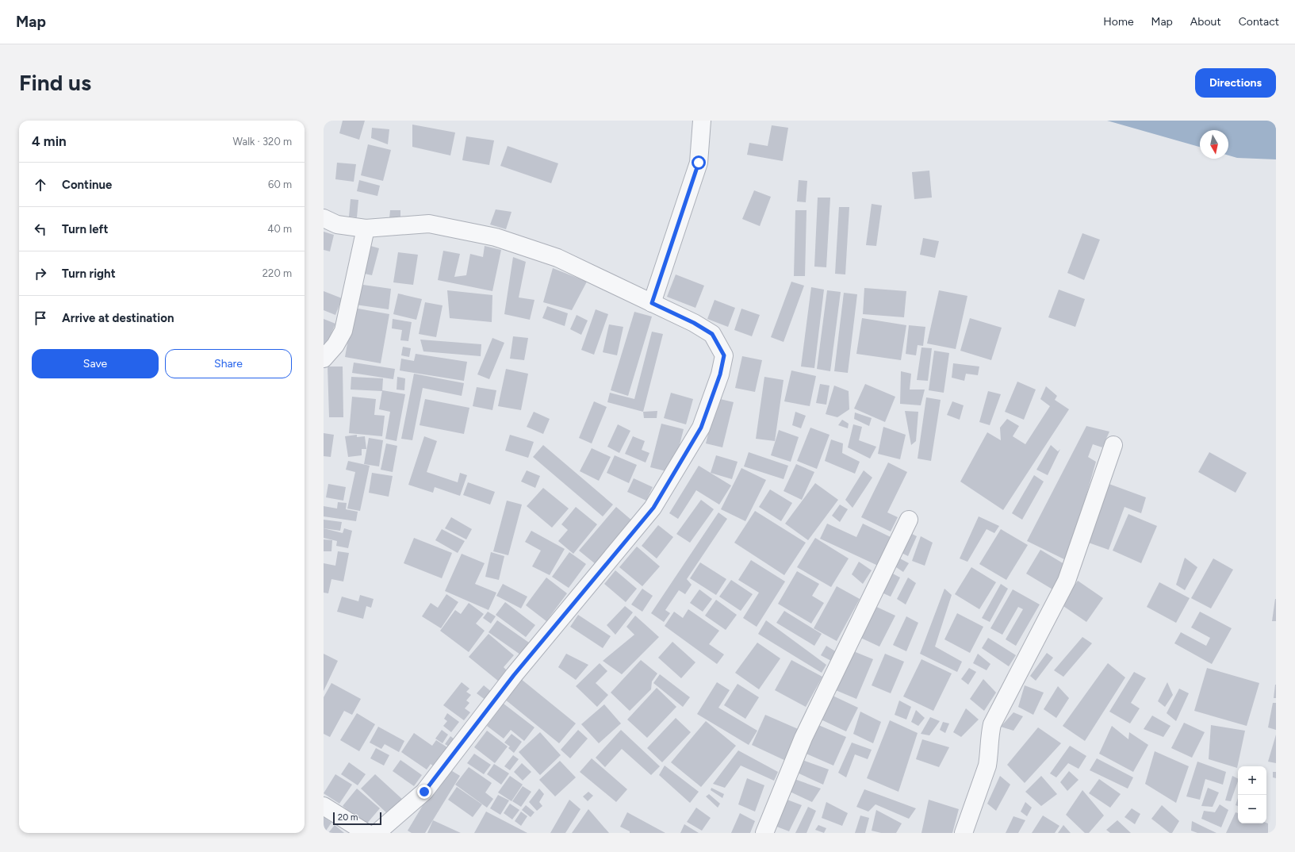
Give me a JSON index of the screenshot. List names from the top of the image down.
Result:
{
  "scale_bar": "20 m",
  "north": "bottom",
  "page": {
    "header": "Map",
    "nav": [
      "Home",
      "Map",
      "About",
      "Contact"
    ],
    "buttons": [
      "Directions",
      ["Save", "Share"]
    ],
    "title": "Find us",
    "heading": ["4 min", "Walk · 320 m"],
    "list": [
      ["Continue", "60 m"],
      ["Turn left", "40 m"],
      ["Turn right", "220 m"],
      "Arrive at destination"
    ],
    "map_buttons": ["+", "−"],
    "scale": "20 m"
  }
}
